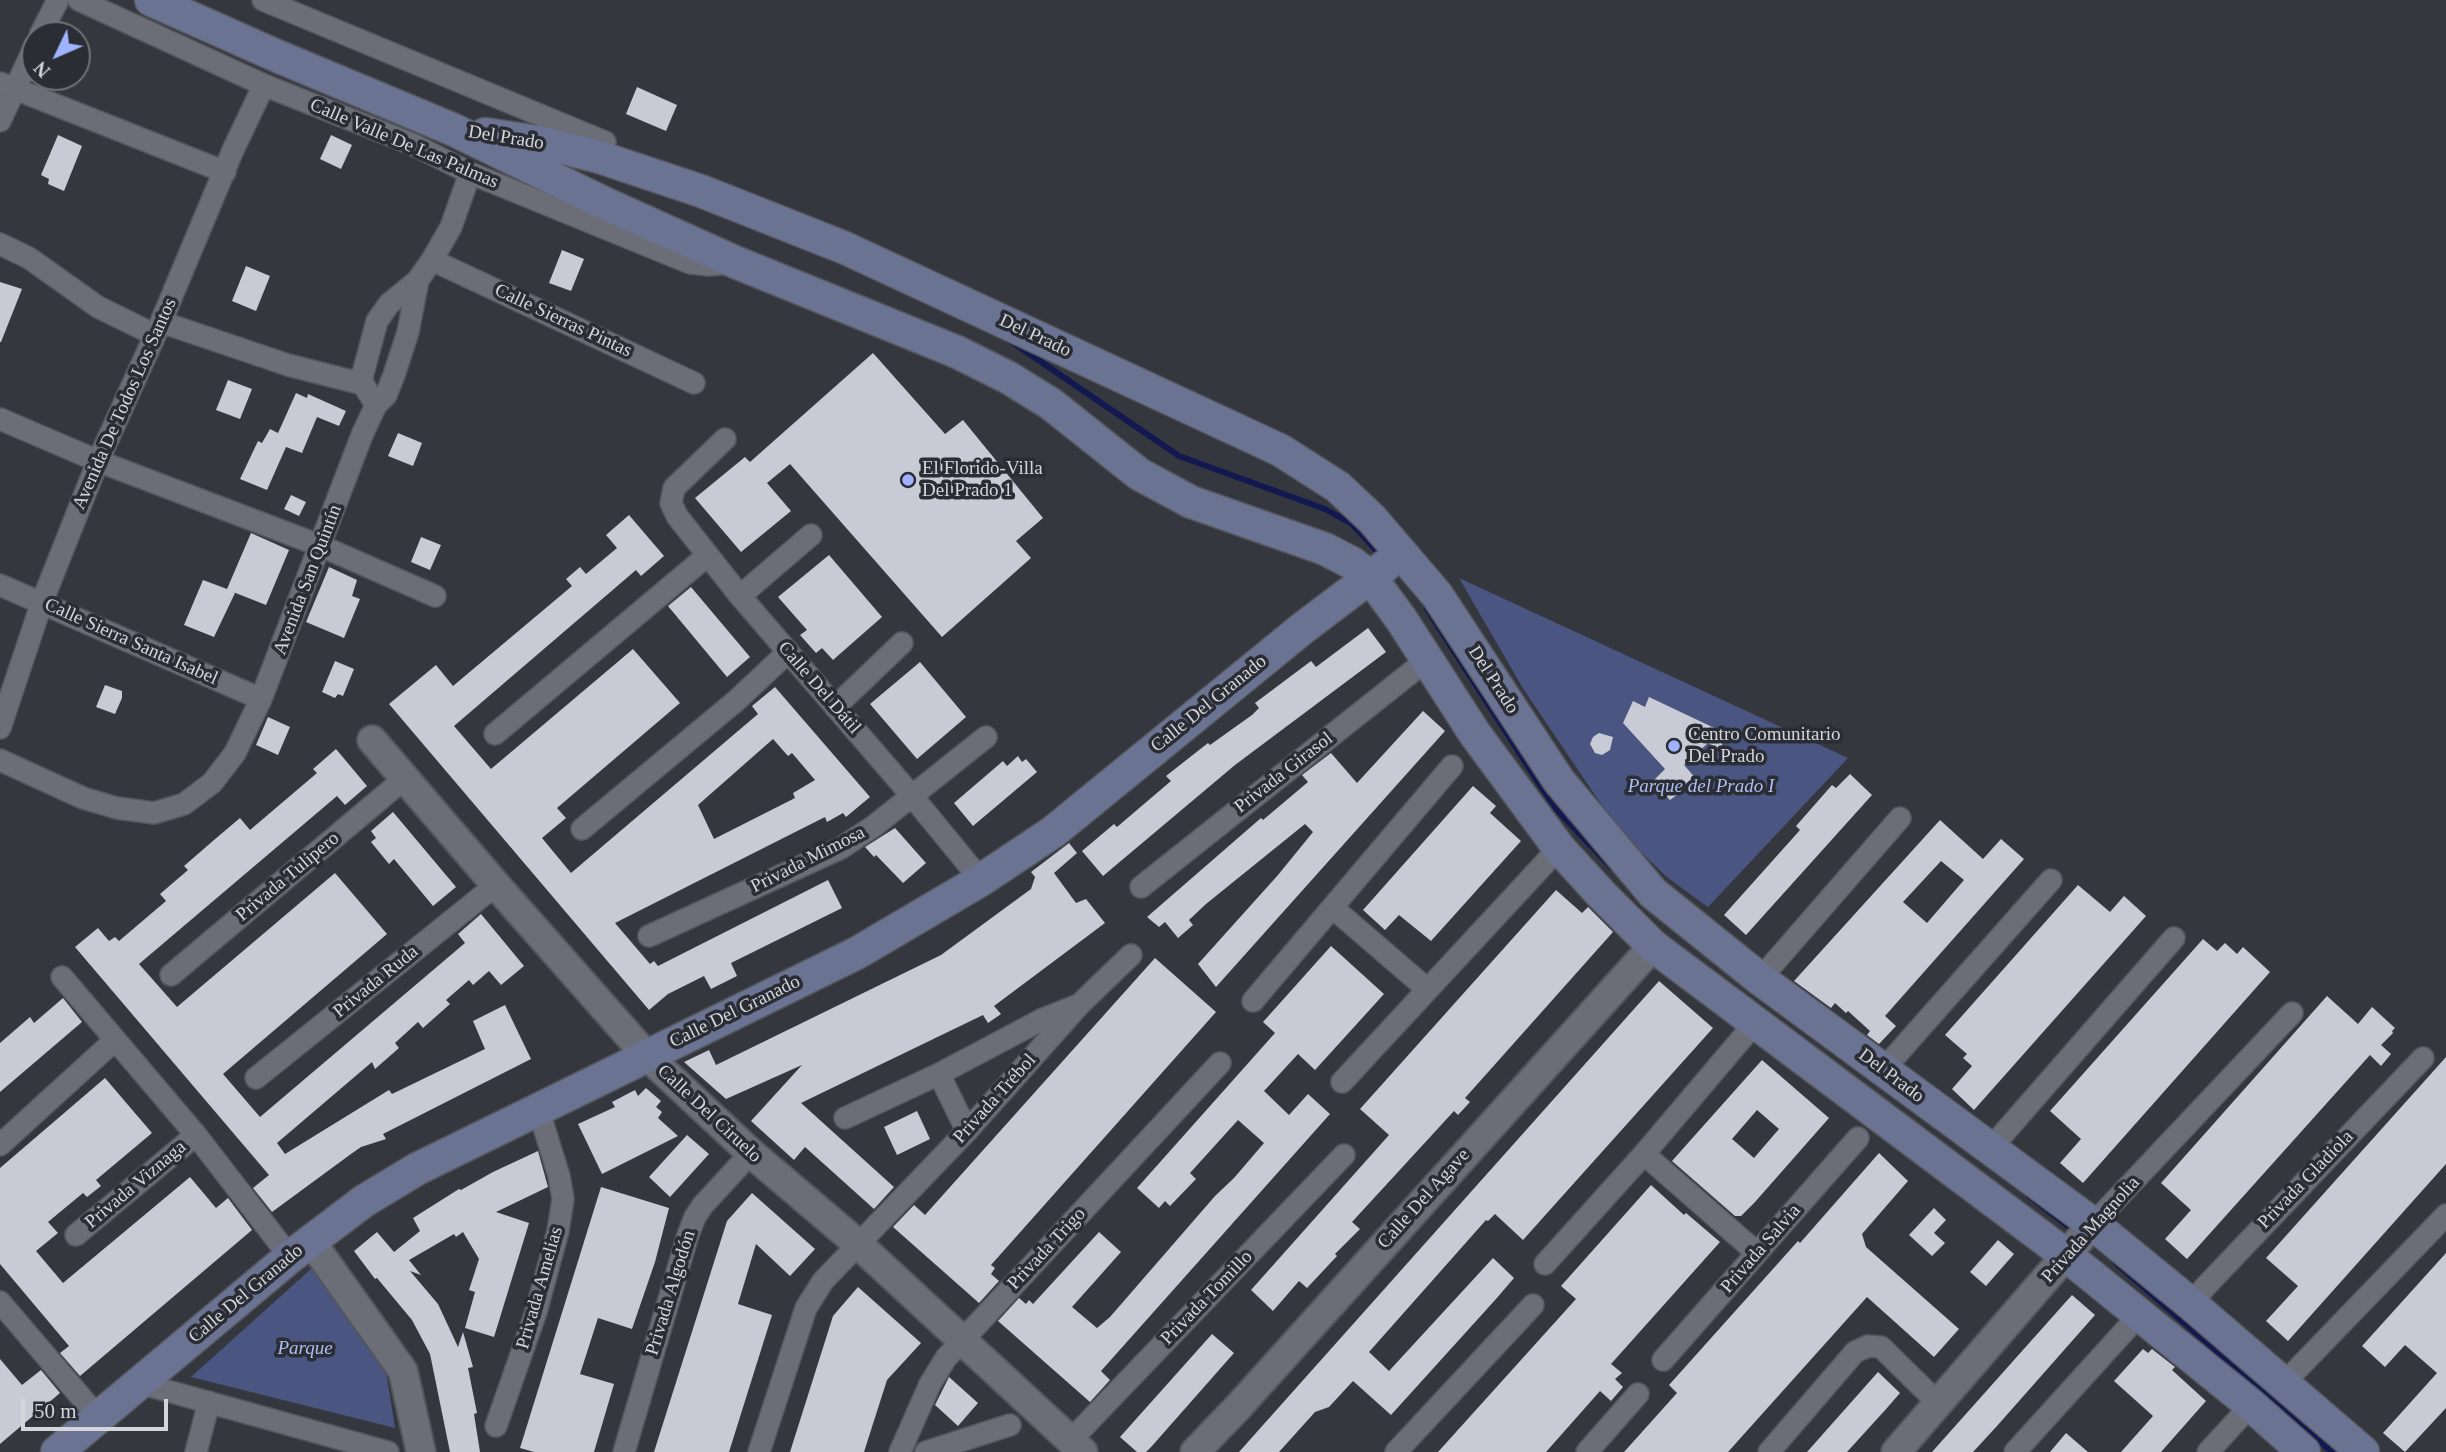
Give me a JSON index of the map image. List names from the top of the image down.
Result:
{
  "streets": {
    "main road": ["Del Prado", "Calle Del Granado"],
    "street": [
      "Calle Valle De Las Palmas",
      "Calle Sierras Pintas",
      "Avenida De Todos Los Santos",
      "Avenida San Quintín",
      "Calle Sierra Santa Isabel",
      "Calle Del Dátil",
      "Privada Girasol",
      "Privada Mimosa",
      "Privada Tulipero",
      "Privada Ruda",
      "Privada Trébol",
      "Calle Del Ciruelo",
      "Privada Gladiola",
      "Privada Viznaga",
      "Calle Del Agave",
      "Privada Magnolia",
      "Privada Trigo",
      "Privada Salvia",
      "Privada Amelias",
      "Privada Algodón",
      "Privada Tomillo"
    ]
  },
  "crossings": [
    ["Del Prado", "Calle Valle De Las Palmas"],
    ["Del Prado", "Calle Del Granado"],
    ["Del Prado", "Privada Girasol"],
    ["Del Prado", "Privada Gladiola"],
    ["Del Prado", "Calle Del Agave"],
    ["Del Prado", "Privada Magnolia"],
    ["Calle Valle De Las Palmas", "Avenida De Todos Los Santos"],
    ["Avenida De Todos Los Santos", "Calle Sierra Santa Isabel"],
    ["Avenida San Quintín", "Calle Sierra Santa Isabel"],
    ["Calle Del Dátil", "Calle Del Granado"],
    ["Calle Del Dátil", "Privada Mimosa"],
    ["Calle Del Granado", "Calle Del Ciruelo"],
    ["Calle Del Granado", "Privada Viznaga"],
    ["Calle Del Granado", "Privada Amelias"],
    ["Privada Tulipero", "Calle Del Ciruelo"],
    ["Privada Ruda", "Calle Del Ciruelo"],
    ["Privada Trébol", "Calle Del Ciruelo"],
    ["Calle Del Ciruelo", "Privada Trigo"],
    ["Calle Del Ciruelo", "Privada Algodón"],
    ["Calle Del Ciruelo", "Privada Tomillo"]
  ],
  "parks": ["Parque del Prado I", "Parque"],
  "places": ["El Florido-Villa Del Prado 1", "Centro Comunitario Del Prado"],
  "scale_bar": "50 m",
  "north": "bottom left"
}
